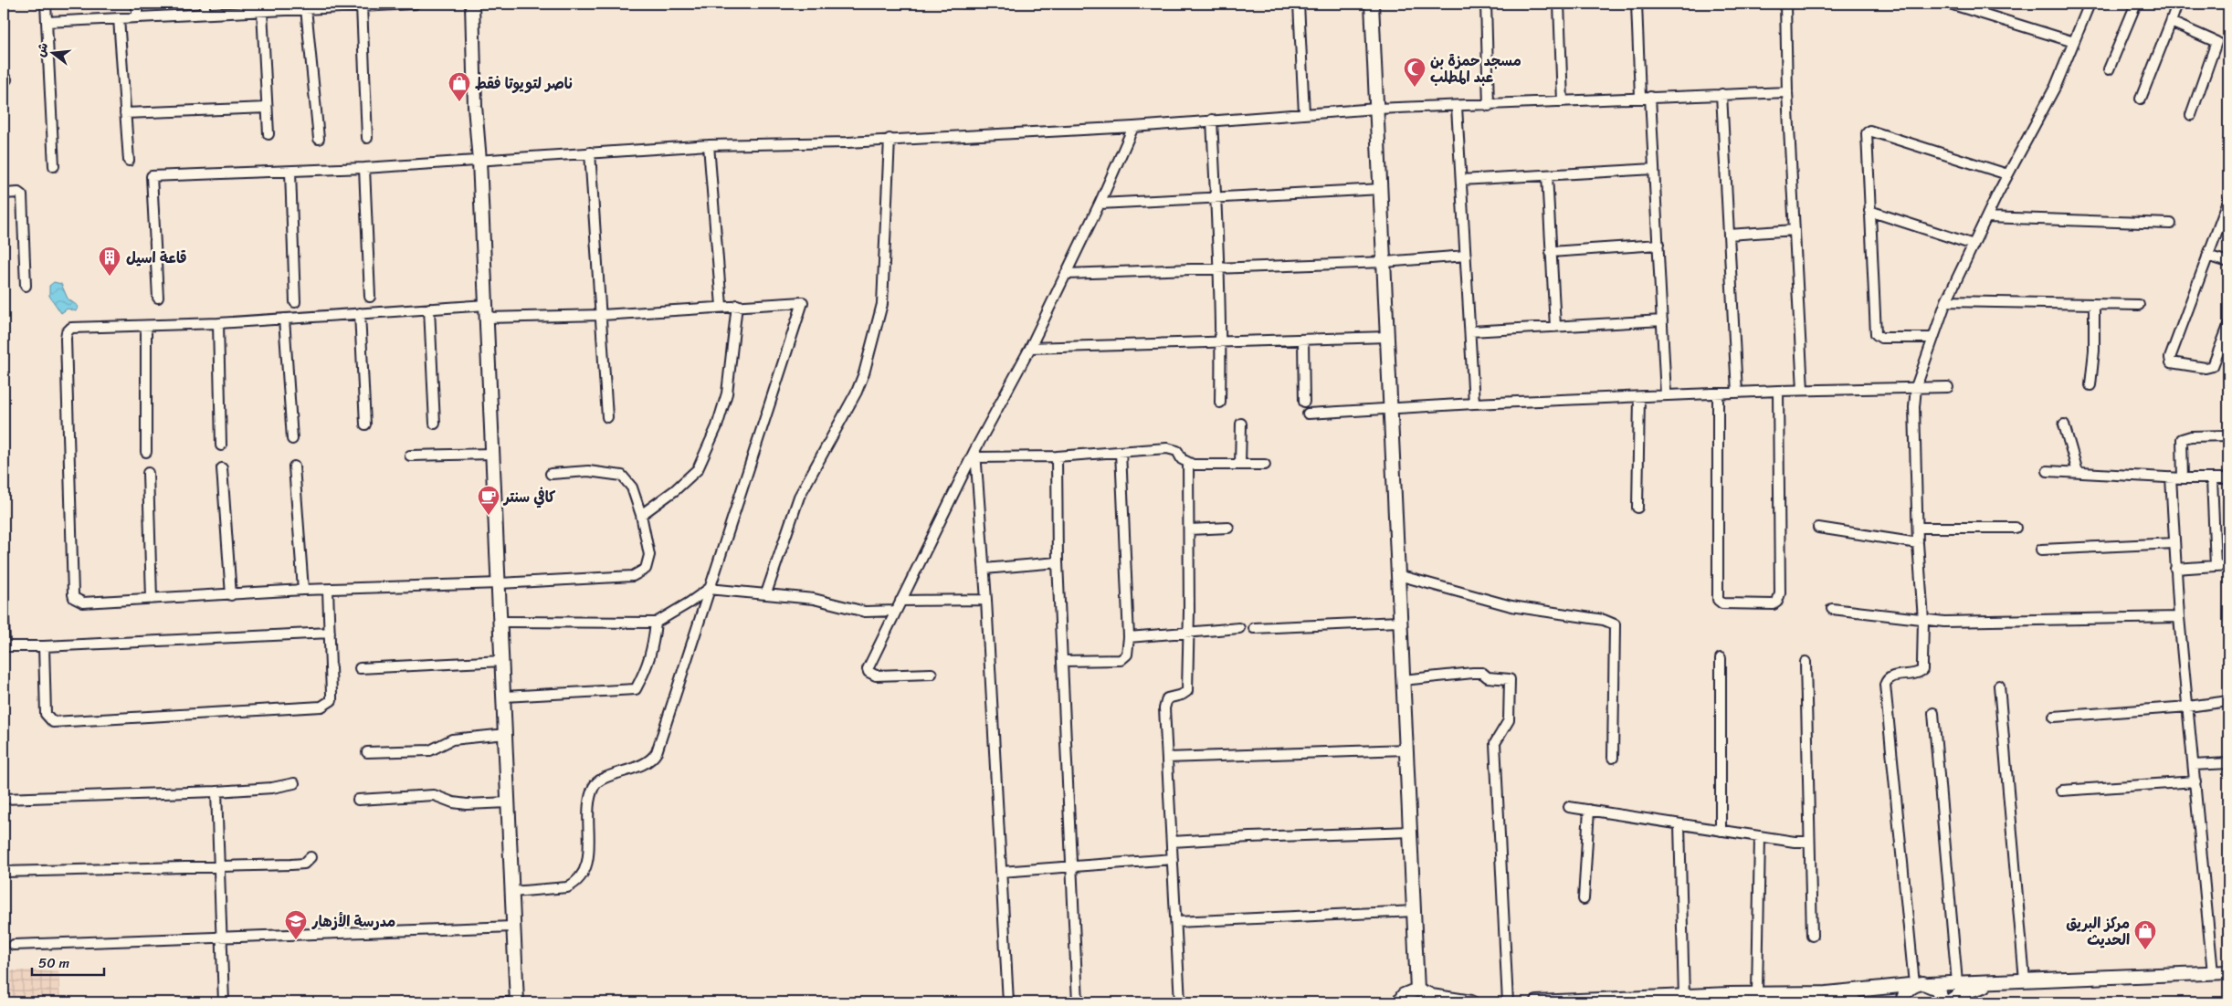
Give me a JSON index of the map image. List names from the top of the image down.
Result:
{
  "places": {
    "mosque": ["مسجد حمزة بن عبد المطلب"],
    "shop": ["ناصر لتويوتا فقط", "مركز البريق الحديث"],
    "building": ["قاعة اسيل"],
    "cafe": ["كافي سنتر"],
    "school or university": ["مدرسة الأزهار"]
  },
  "scale_bar": "50 m",
  "north": "left"
}
